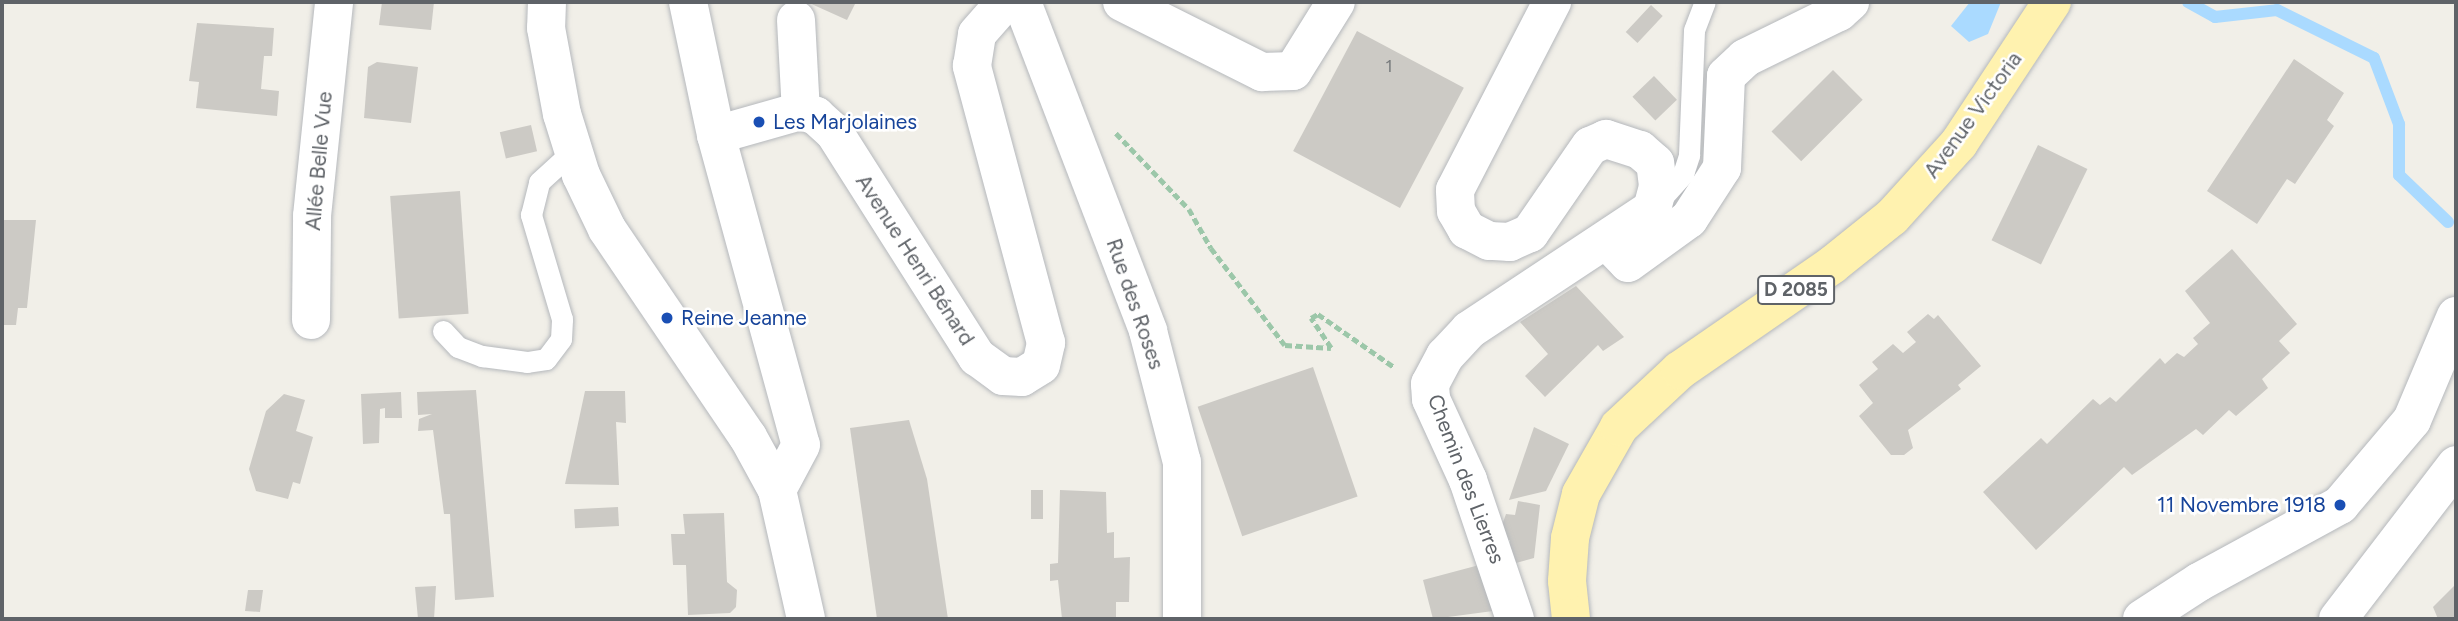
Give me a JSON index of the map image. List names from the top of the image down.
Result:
{
  "streets": {
    "main road": ["Avenue Victoria", "D 2085"],
    "street": [
      "Allée Belle Vue",
      "Avenue Henri Bénard",
      "Rue des Roses",
      "Chemin des Lierres"
    ]
  },
  "places": ["Les Marjolaines", "Reine Jeanne", "11 Novembre 1918"],
  "house_numbers": ["1"]
}
